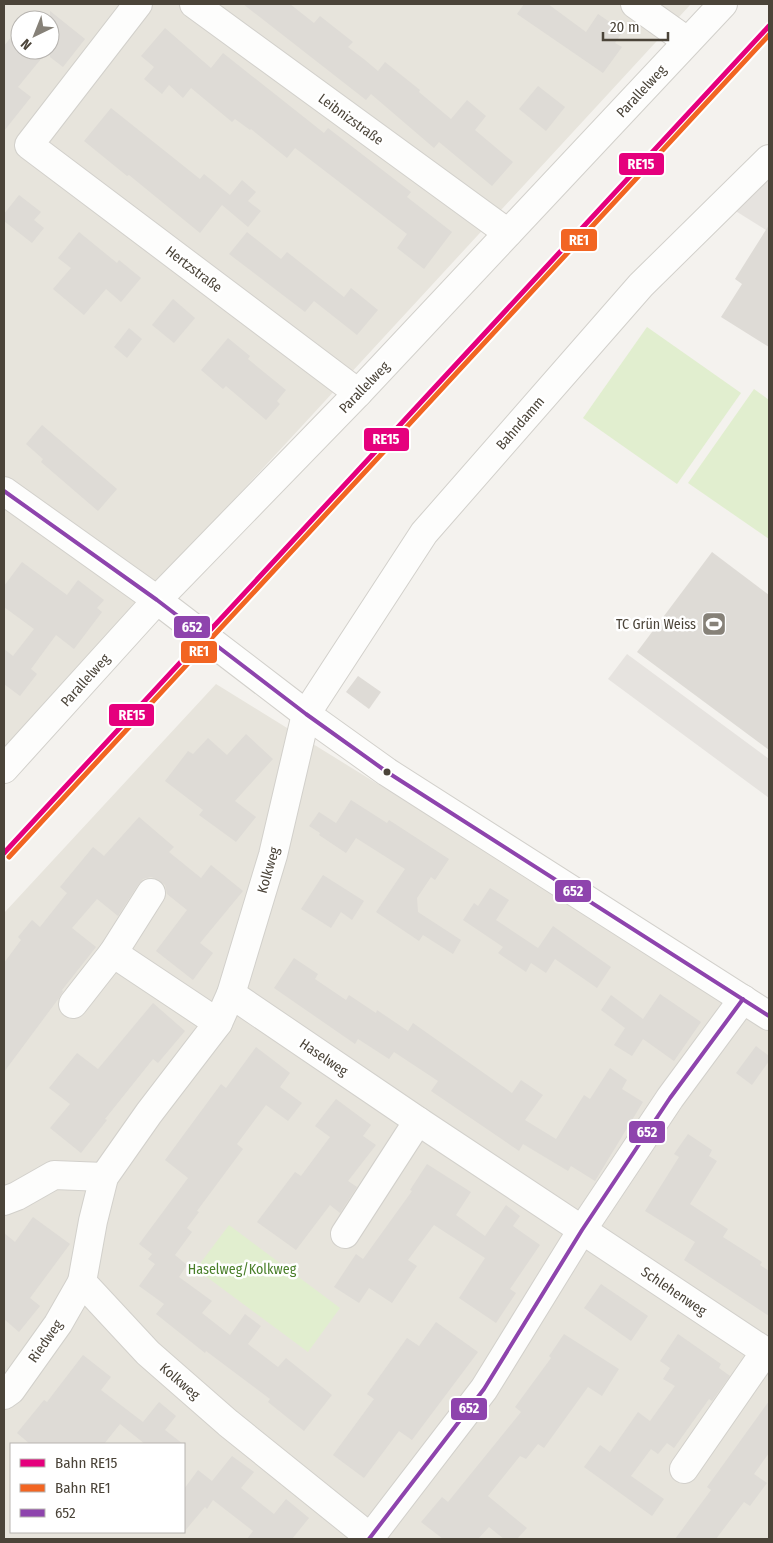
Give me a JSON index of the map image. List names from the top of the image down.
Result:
{
  "streets": {
    "street": [
      "Parallelweg",
      "Leibnizstraße",
      "Hertzstraße",
      "Bahndamm",
      "Kolkweg",
      "Haselweg",
      "Schlehenweg",
      "Riedweg"
    ]
  },
  "crossings": [
    ["Parallelweg", "Leibnizstraße"],
    ["Parallelweg", "Hertzstraße"],
    ["Bahndamm", "Kolkweg"],
    ["Kolkweg", "Haselweg"],
    ["Kolkweg", "Riedweg"],
    ["Haselweg", "Schlehenweg"]
  ],
  "parks": ["Haselweg/Kolkweg"],
  "places": {
    "sports": ["TC Grün Weiss"]
  },
  "lines": ["rail line RE15", "rail line RE1", "transit line 652"],
  "legend": ["Bahn RE15", "Bahn RE1", "652"],
  "scale_bar": "20 m",
  "north": "bottom left"
}
